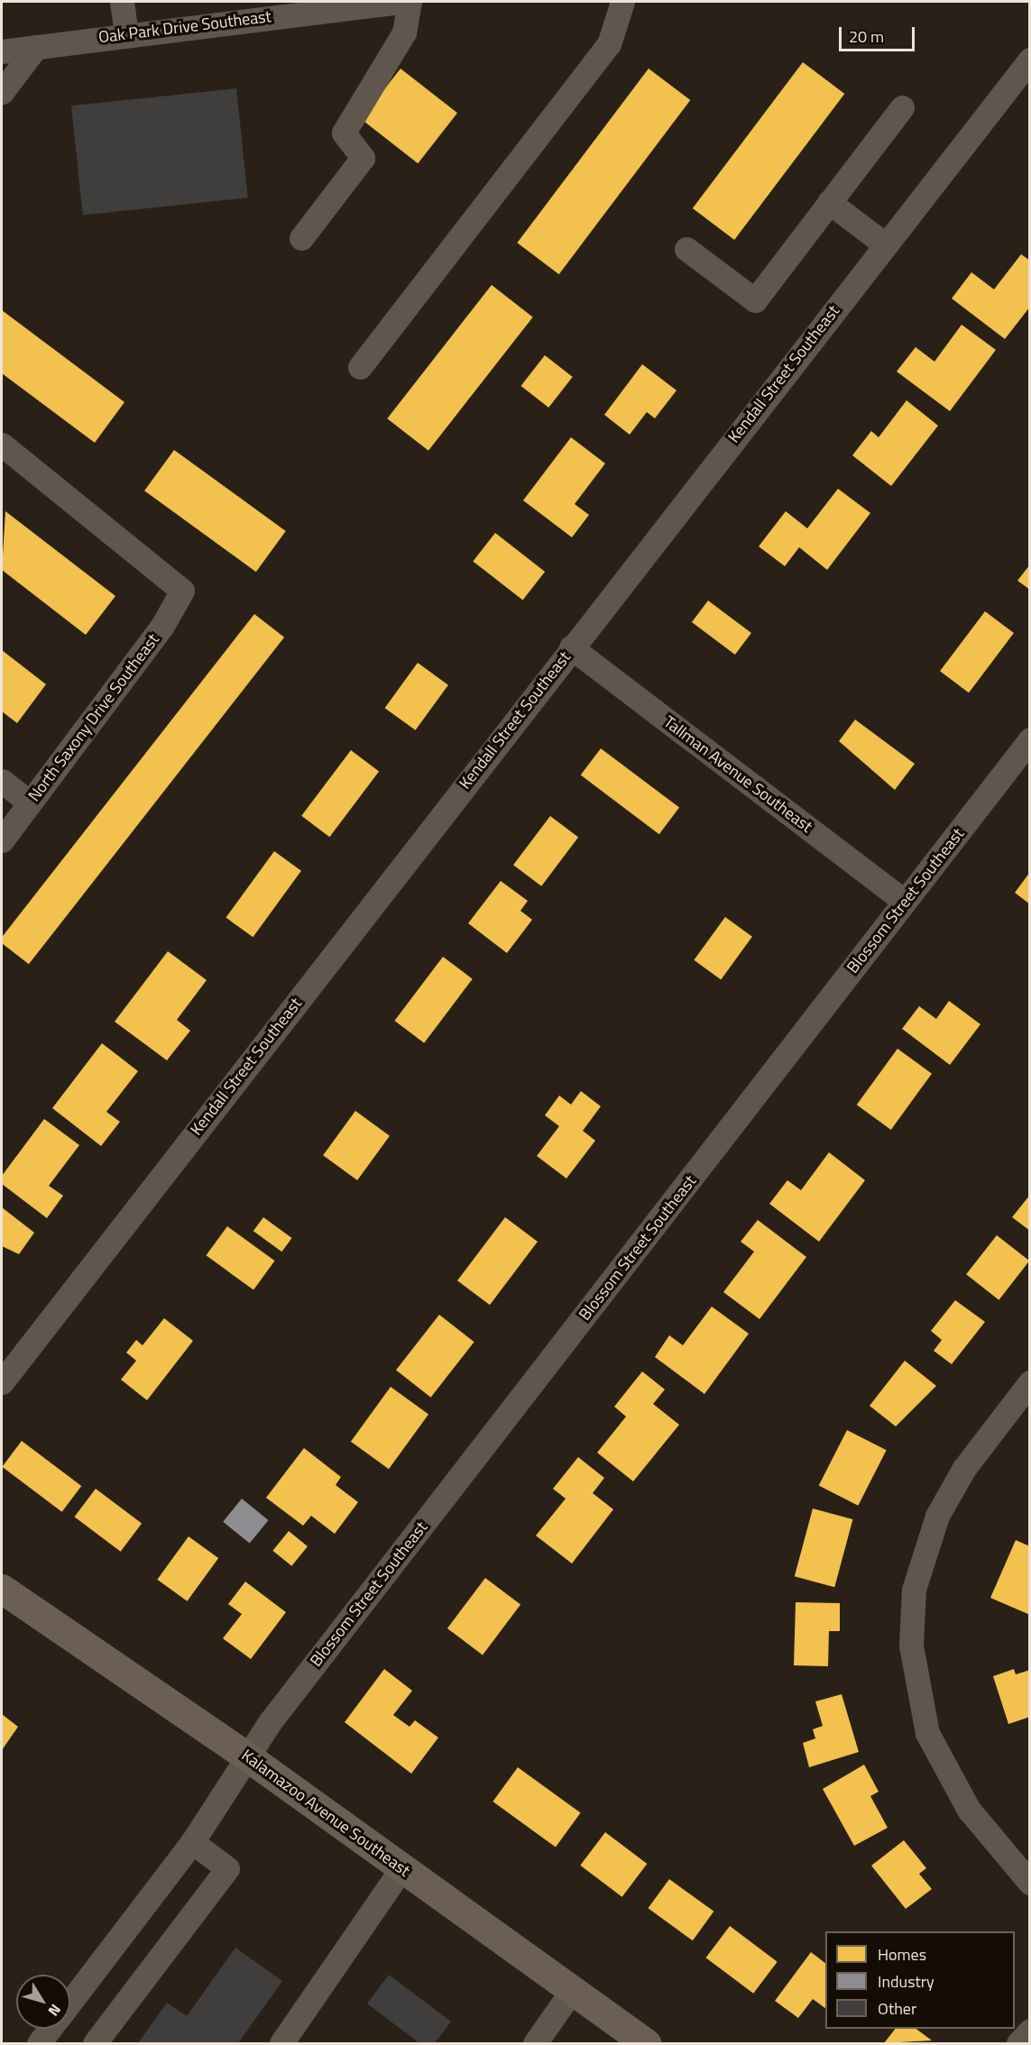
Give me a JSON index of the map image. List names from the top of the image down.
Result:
{
  "streets": {
    "main road": ["Kalamazoo Avenue Southeast"],
    "street": [
      "Oak Park Drive Southeast",
      "Kendall Street Southeast",
      "North Saxony Drive Southeast",
      "Tallman Avenue Southeast",
      "Blossom Street Southeast"
    ]
  },
  "crossings": [
    ["Kendall Street Southeast", "Tallman Avenue Southeast"],
    ["Tallman Avenue Southeast", "Blossom Street Southeast"],
    ["Blossom Street Southeast", "Kalamazoo Avenue Southeast"]
  ],
  "legend": ["Homes", "Industry", "Other"],
  "scale_bar": "20 m",
  "north": "bottom right"
}
